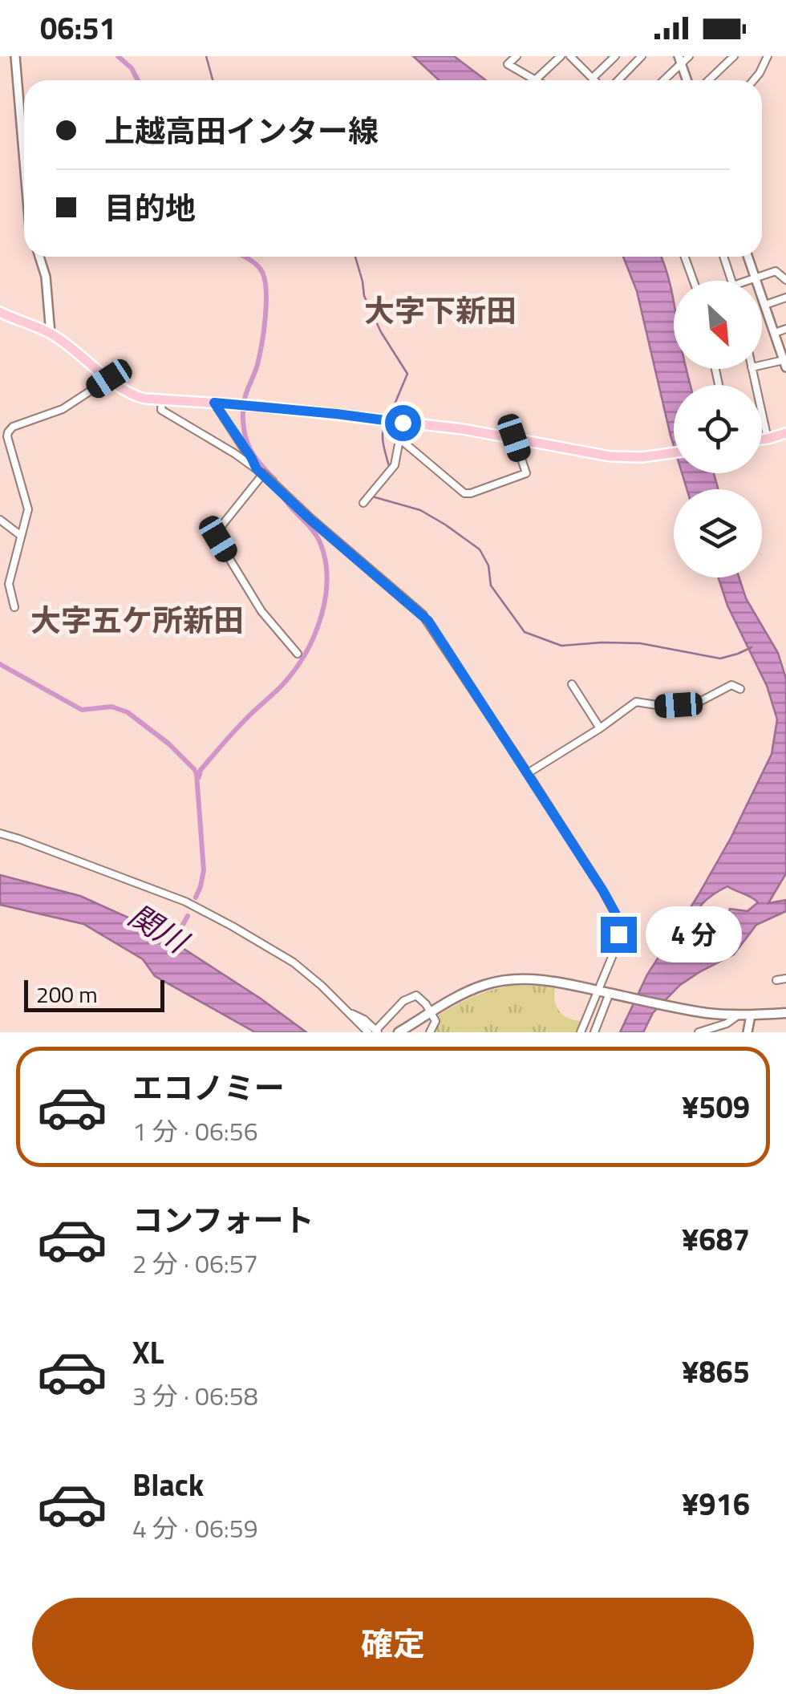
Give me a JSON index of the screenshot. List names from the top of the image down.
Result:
{
  "districts": ["大字下新田", "大字五ケ所新田"],
  "water": ["関川"],
  "scale_bar": "200 m",
  "north": "bottom right",
  "page": {
    "status": "06:51",
    "banner": ["上越高田インター線", "目的地"],
    "bubble": "4 分",
    "scale": "200 m",
    "list": [
      {
        "name": "エコノミー",
        "note": "1 分 · 06:56",
        "value": "¥509"
      },
      {
        "name": "コンフォート",
        "note": "2 分 · 06:57",
        "value": "¥687"
      },
      {
        "name": "XL",
        "note": "3 分 · 06:58",
        "value": "¥865"
      },
      {
        "name": "Black",
        "note": "4 分 · 06:59",
        "value": "¥916"
      }
    ],
    "buttons": "確定"
  }
}
